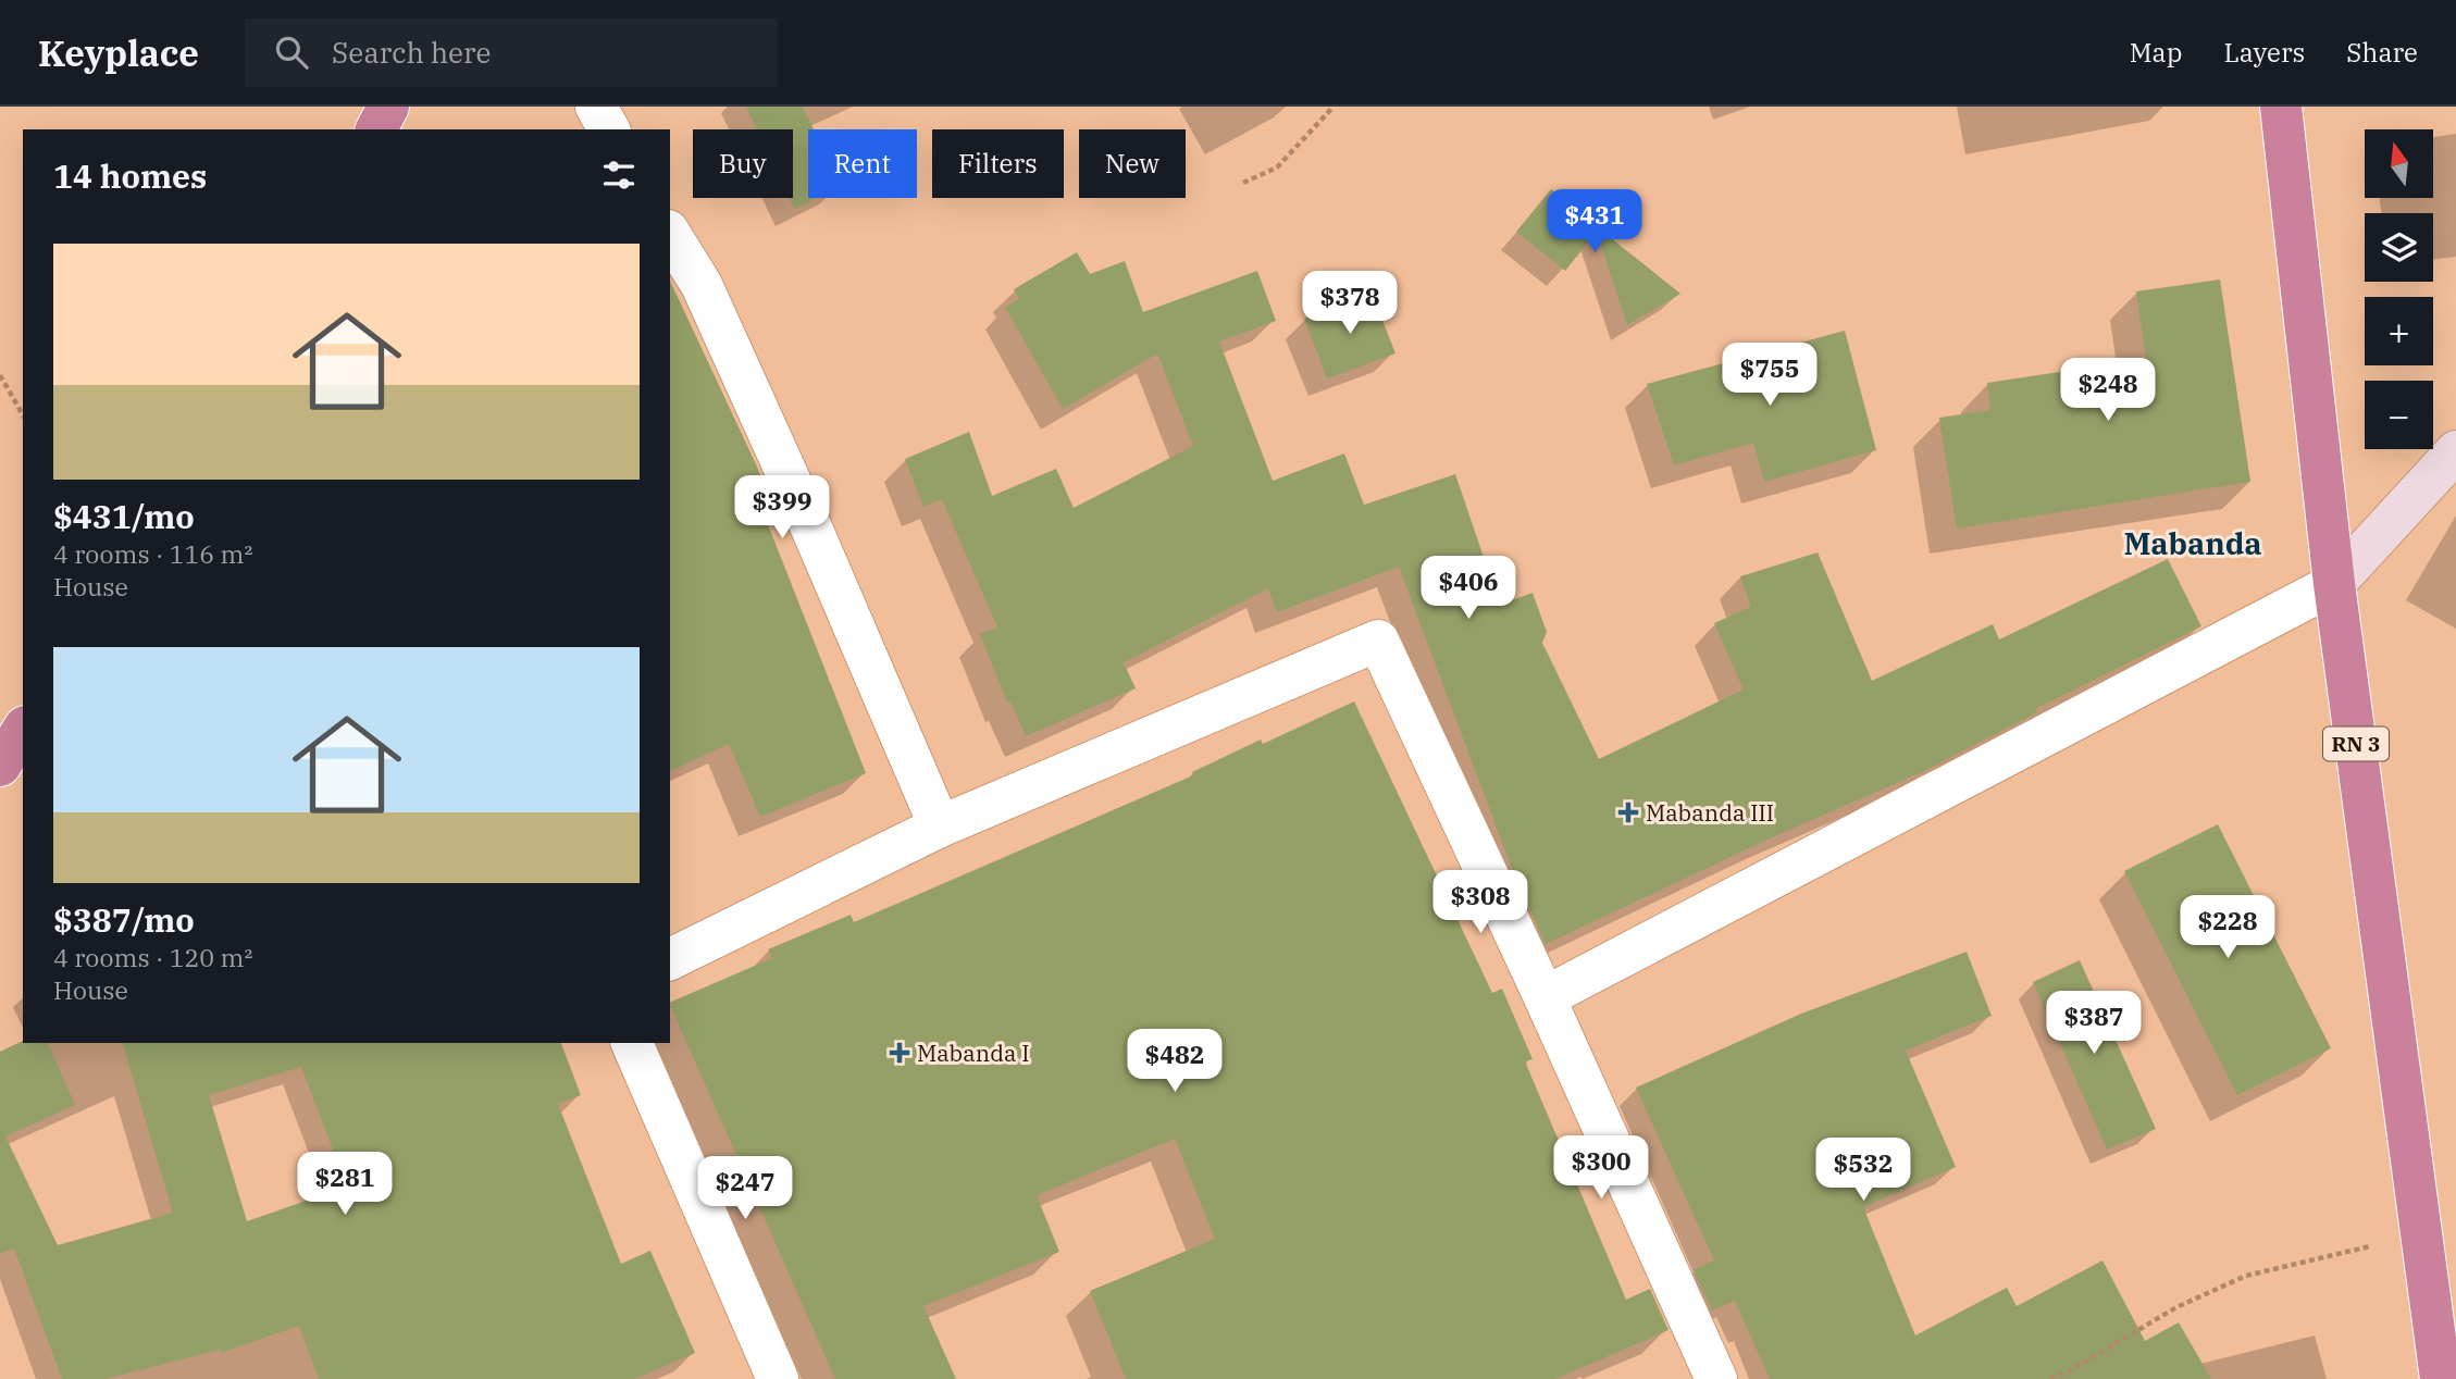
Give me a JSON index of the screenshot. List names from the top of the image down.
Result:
{
  "streets": {
    "highway": ["RN 3"]
  },
  "districts": ["Mabanda"],
  "places": {
    "health": ["Mabanda III", "Mabanda I"]
  },
  "north": "top",
  "page": {
    "header": "Keyplace",
    "search": "Search here",
    "nav": ["Map", "Layers", "Share"],
    "map_buttons": ["+", "−"],
    "chip": [
      "Buy",
      "Rent",
      "Filters",
      "New"
    ],
    "heading": "14 homes",
    "price": [
      "$431",
      "$378",
      "$755",
      "$248",
      "$399",
      "$406",
      "$308",
      "$228",
      "$387",
      "$482",
      "$300",
      "$532",
      "$281",
      "$247"
    ],
    "list": [
      {
        "name": "$431/mo",
        "note": "4 rooms · 116 m² · House"
      },
      {
        "name": "$387/mo",
        "note": "4 rooms · 120 m² · House"
      }
    ]
  }
}
